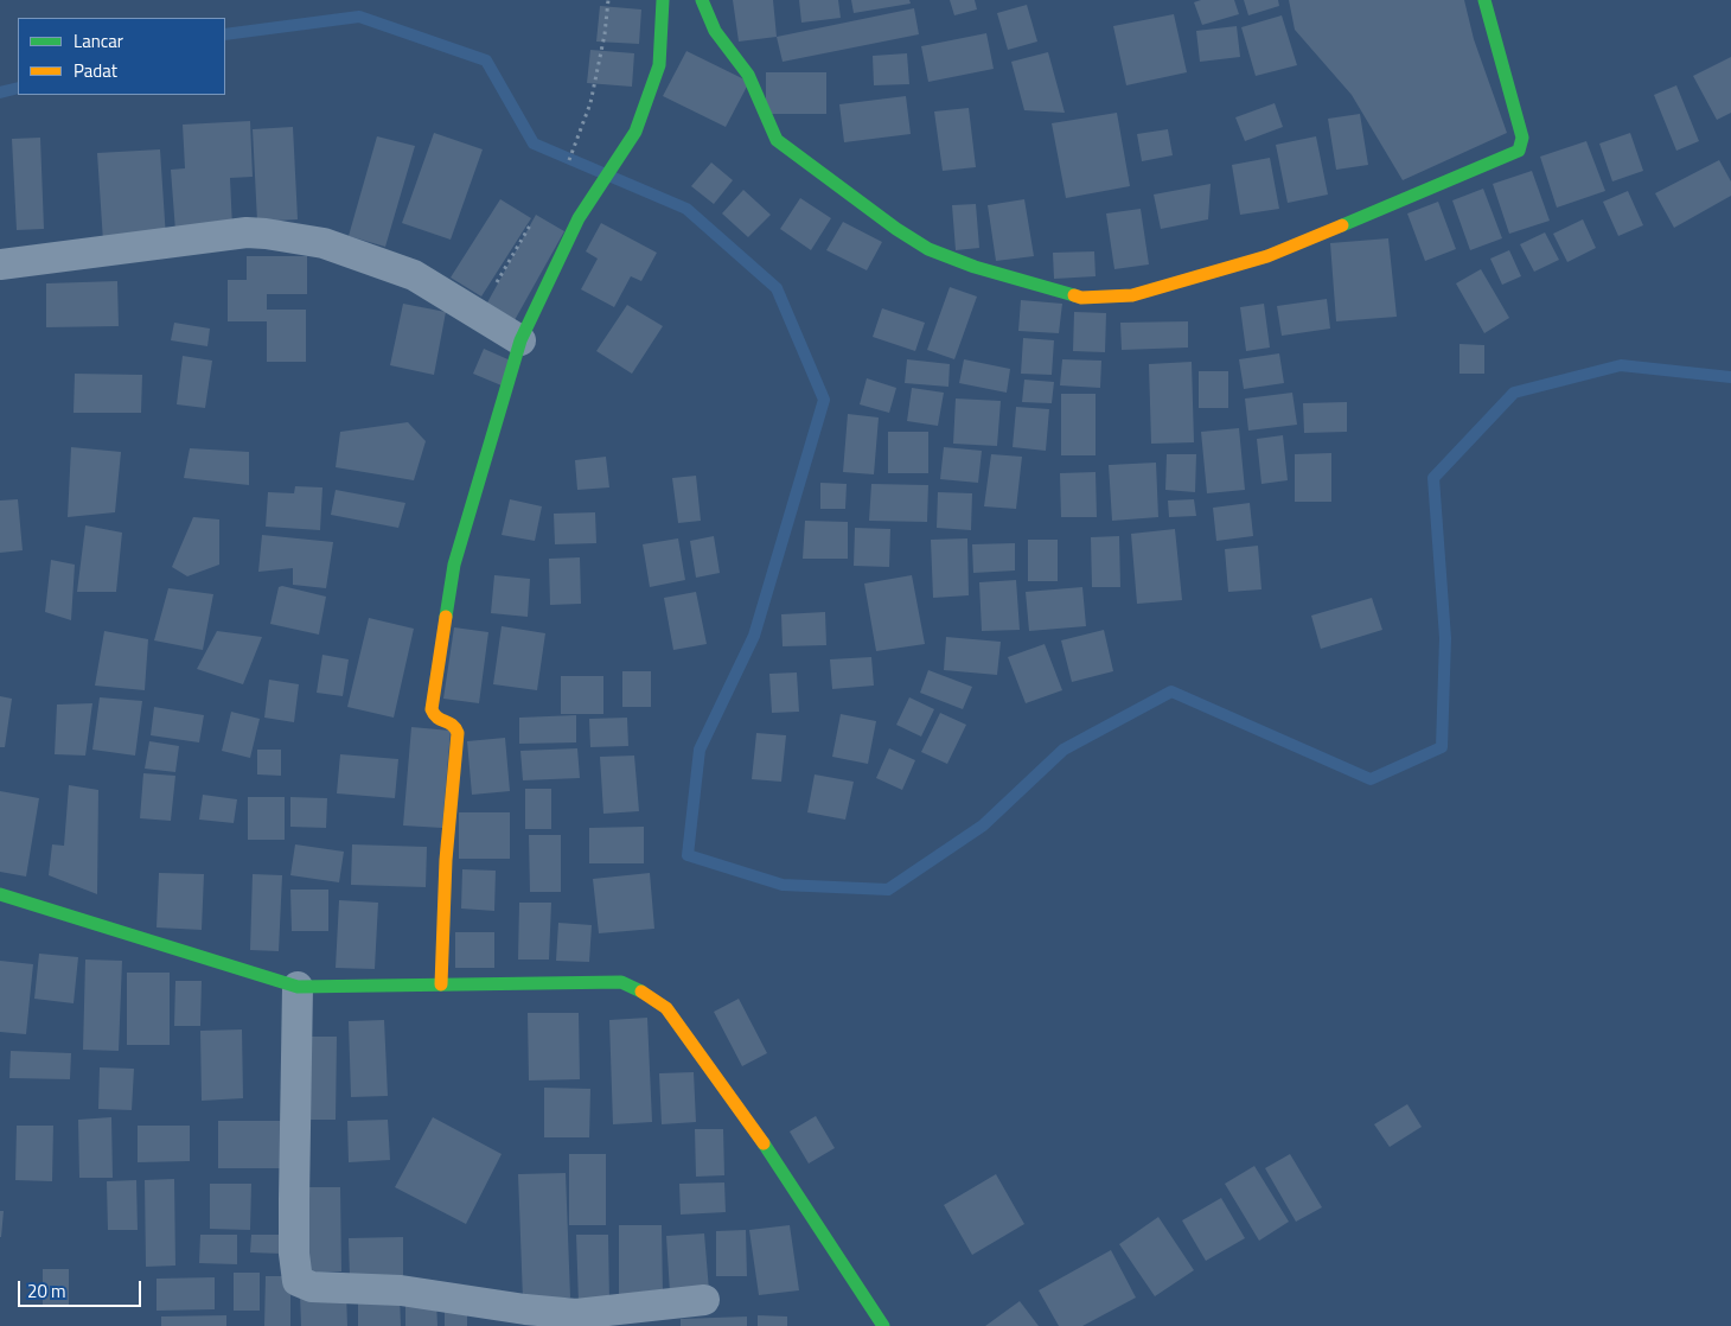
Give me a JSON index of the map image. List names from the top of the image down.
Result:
{
  "legend": ["Lancar", "Padat"],
  "scale_bar": "20 m"
}
